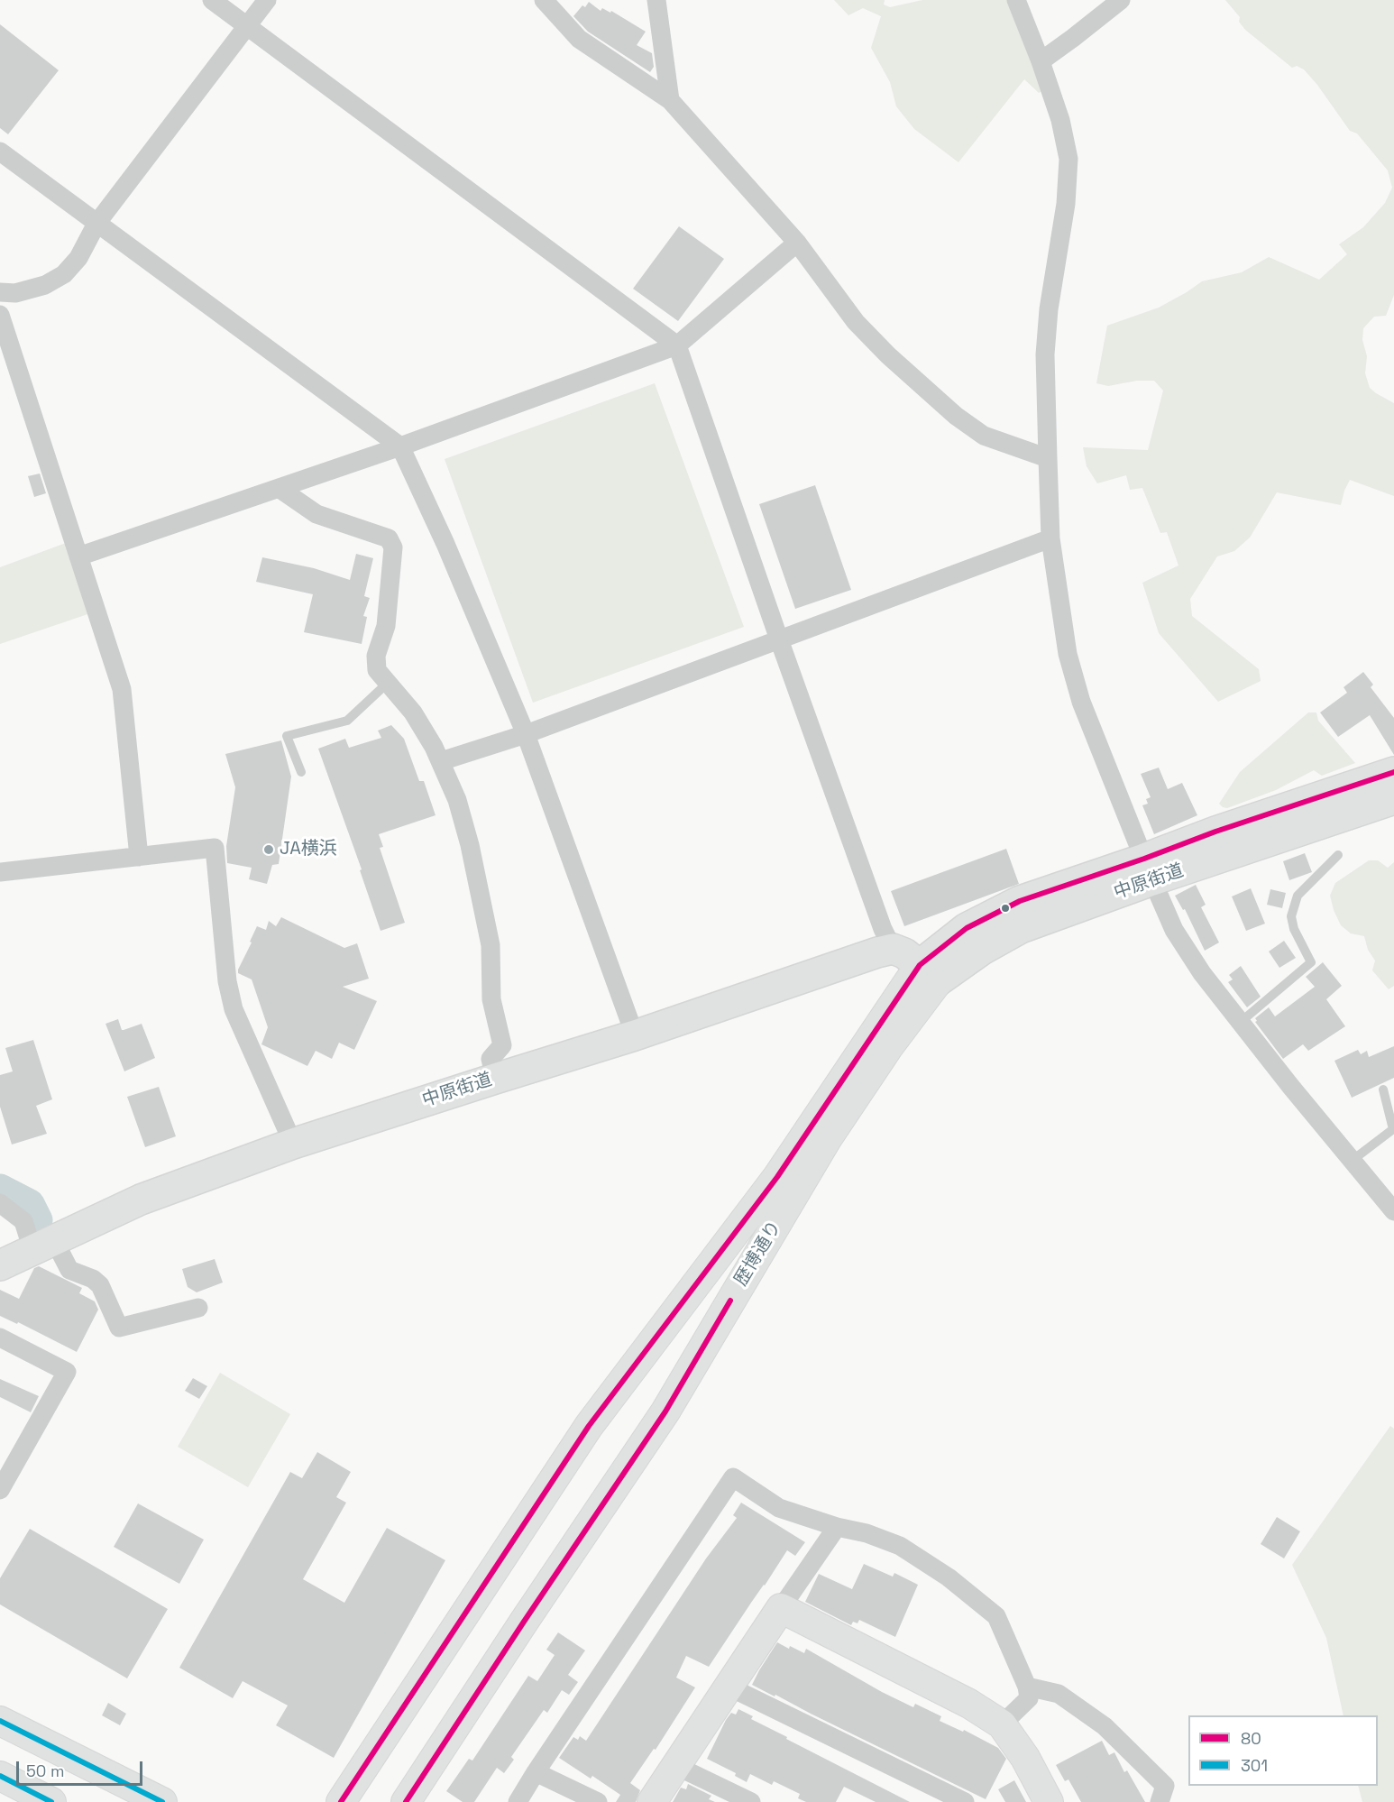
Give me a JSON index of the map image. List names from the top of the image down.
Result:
{
  "streets": {
    "main road": ["中原街道"],
    "street": ["歴博通り"]
  },
  "crossings": [
    ["中原街道", "歴博通り"]
  ],
  "places": ["JA横浜"],
  "lines": ["transit line 80", "transit line 301"],
  "legend": ["80", "301"],
  "scale_bar": "50 m"
}
